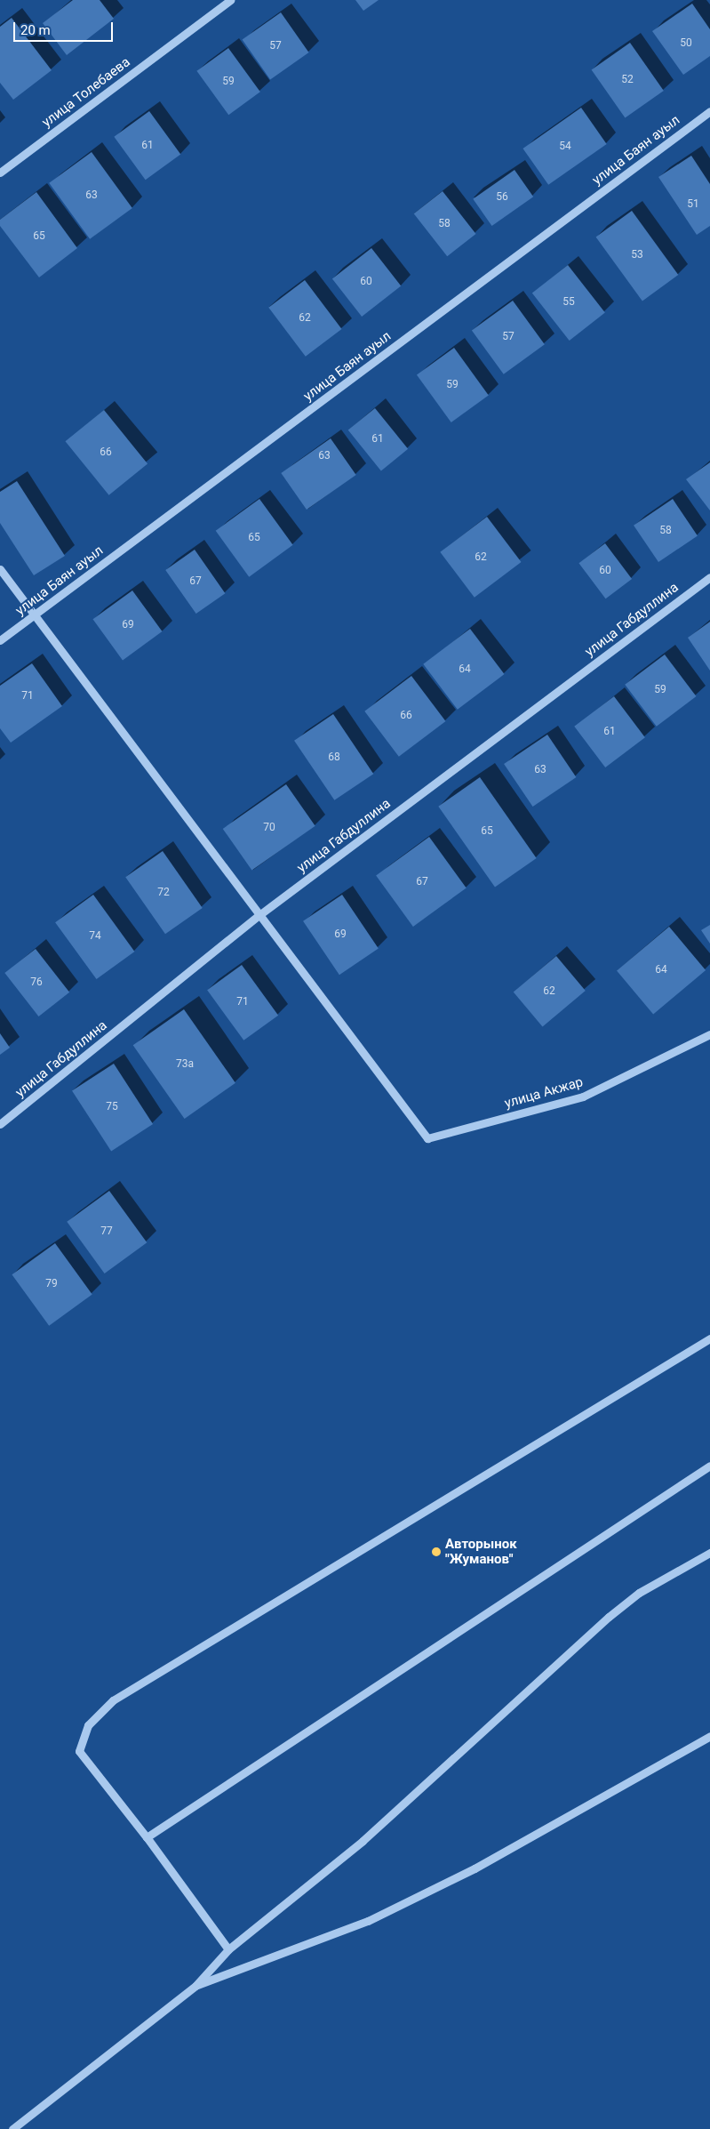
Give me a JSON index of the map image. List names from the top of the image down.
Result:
{
  "streets": {
    "street": [
      "улица Толебаева",
      "улица Баян ауыл",
      "улица Габдуллина",
      "улица Акжар"
    ]
  },
  "crossings": [
    ["улица Габдуллина", "улица Акжар"]
  ],
  "places": ["Авторынок \"Жуманов\""],
  "house_numbers": [
    "50",
    "57",
    "52",
    "59",
    "61",
    "54",
    "63",
    "56",
    "51",
    "58",
    "65",
    "53",
    "60",
    "55",
    "62",
    "57",
    "59",
    "61",
    "66",
    "63",
    "58",
    "65",
    "62",
    "60",
    "67",
    "69",
    "64",
    "59",
    "71",
    "66",
    "61",
    "68",
    "63",
    "70",
    "65",
    "67",
    "72",
    "69",
    "74",
    "64",
    "76",
    "62",
    "71",
    "73а",
    "75",
    "77",
    "79"
  ],
  "scale_bar": "20 m"
}
